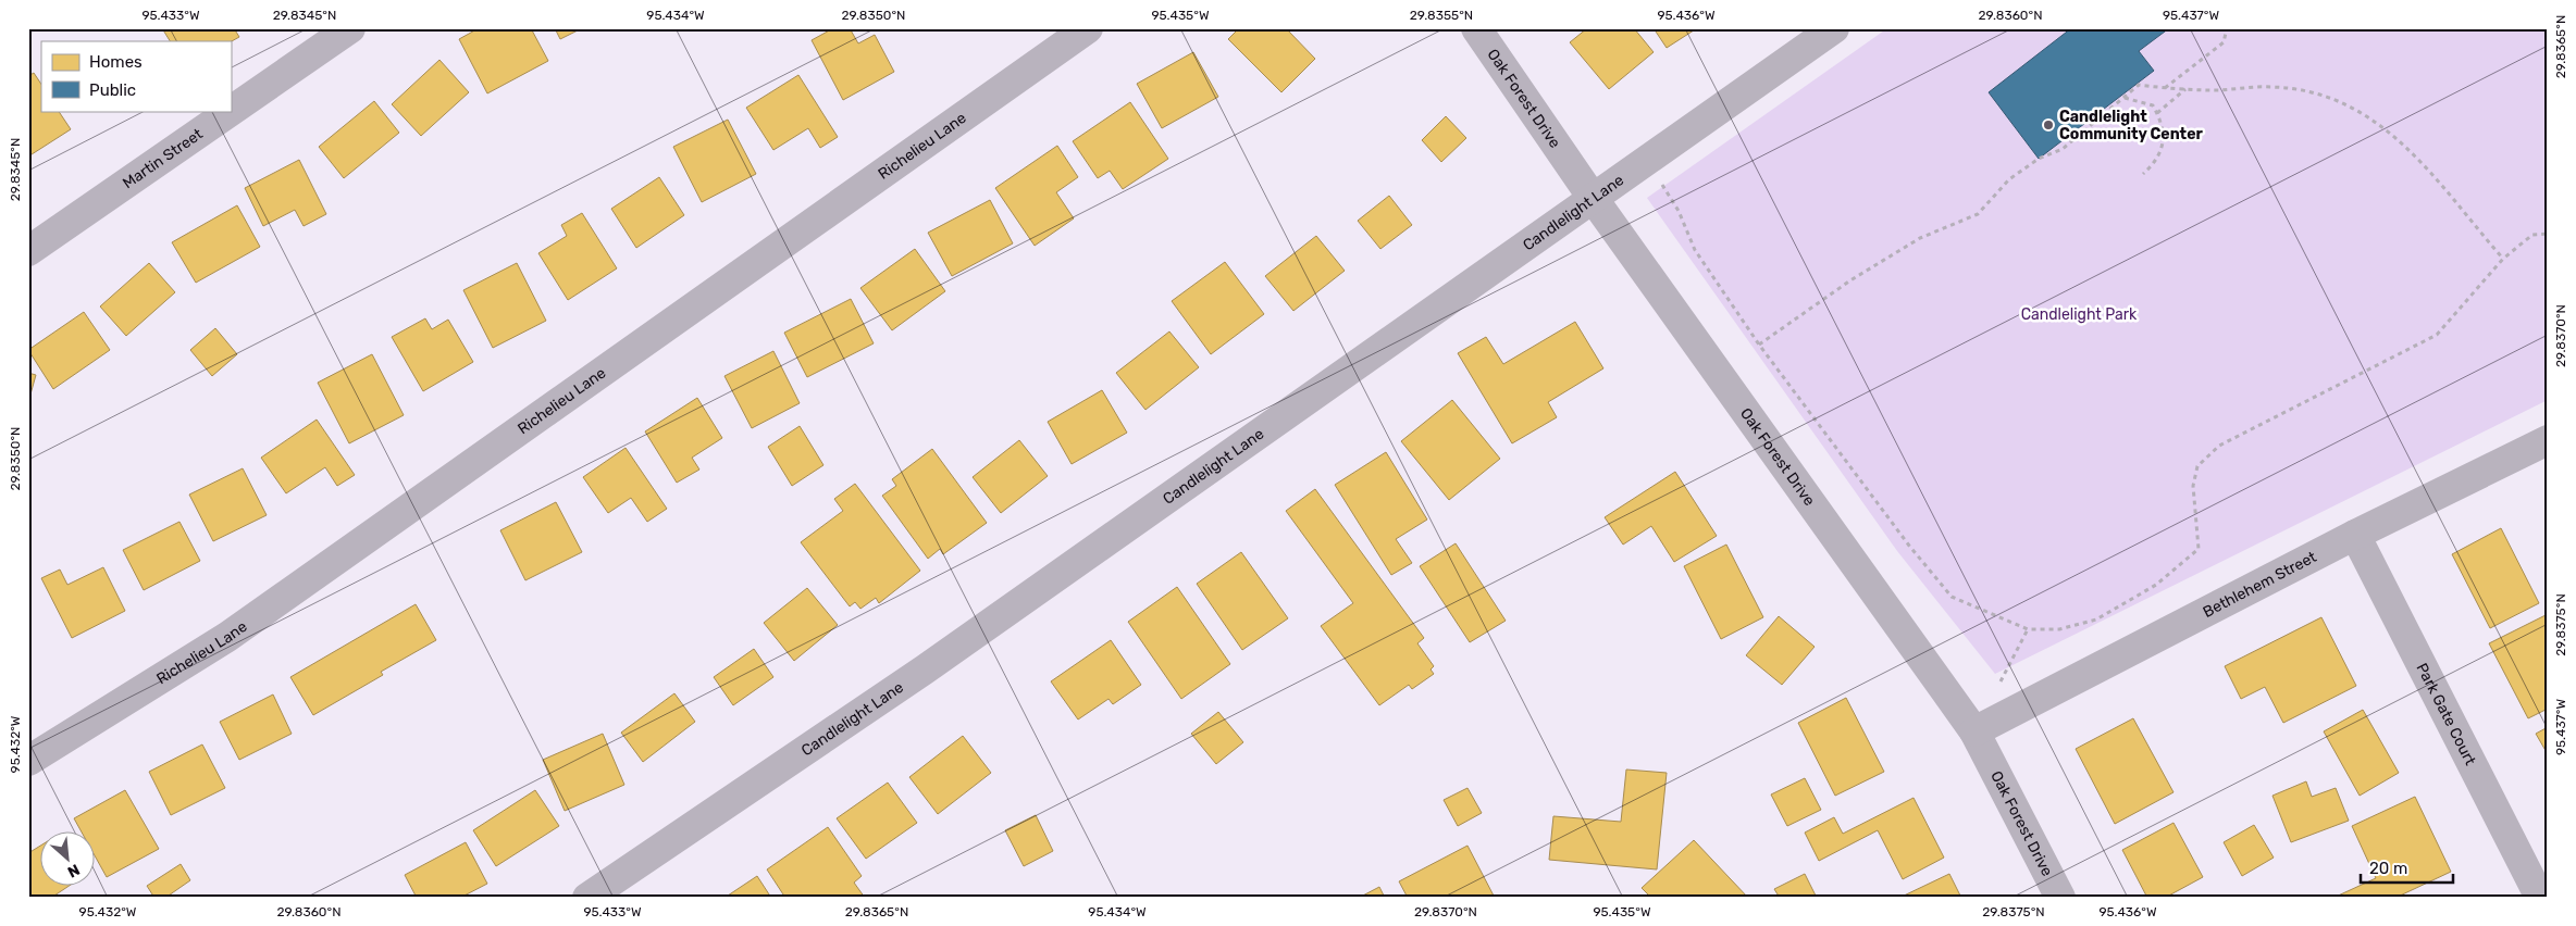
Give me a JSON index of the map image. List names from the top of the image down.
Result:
{
  "streets": {
    "street": [
      "Oak Forest Drive",
      "Richelieu Lane",
      "Martin Street",
      "Candlelight Lane",
      "Bethlehem Street",
      "Park Gate Court"
    ]
  },
  "crossings": [
    ["Oak Forest Drive", "Candlelight Lane"],
    ["Oak Forest Drive", "Bethlehem Street"],
    ["Bethlehem Street", "Park Gate Court"]
  ],
  "parks": ["Candlelight Park"],
  "places": ["Candlelight Community Center"],
  "legend": ["Homes", "Public"],
  "scale_bar": "20 m",
  "north": "bottom right",
  "coordinates": [
    "95.433°W",
    "29.8345°N",
    "95.434°W",
    "29.8350°N",
    "95.435°W",
    "29.8355°N",
    "95.436°W",
    "29.8360°N",
    "95.437°W",
    "29.8365°N",
    "29.8370°N",
    "29.8375°N",
    "95.432°W"
  ]
}
